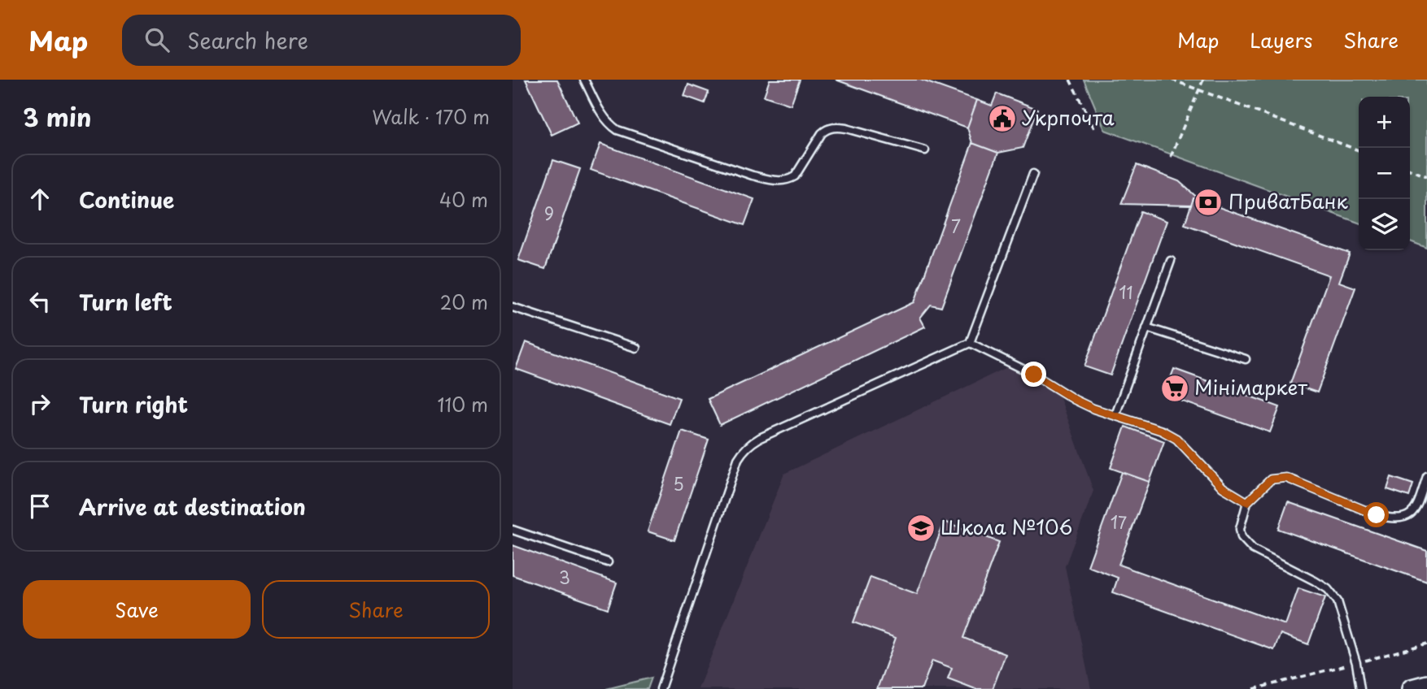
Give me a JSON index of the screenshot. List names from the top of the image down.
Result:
{
  "places": {
    "public building": ["Укрпочта"],
    "bank": ["ПриватБанк"],
    "supermarket": ["Мiнiмаркет"],
    "school or university": ["Школа №106"]
  },
  "house_numbers": [
    "9",
    "7",
    "11",
    "5",
    "17",
    "3"
  ],
  "page": {
    "header": "Map",
    "search": "Search here",
    "nav": ["Map", "Layers", "Share"],
    "heading": ["3 min", "Walk · 170 m"],
    "map_buttons": ["+", "−"],
    "list": [
      ["Continue", "40 m"],
      ["Turn left", "20 m"],
      ["Turn right", "110 m"],
      "Arrive at destination"
    ],
    "buttons": ["Save", "Share"]
  }
}
